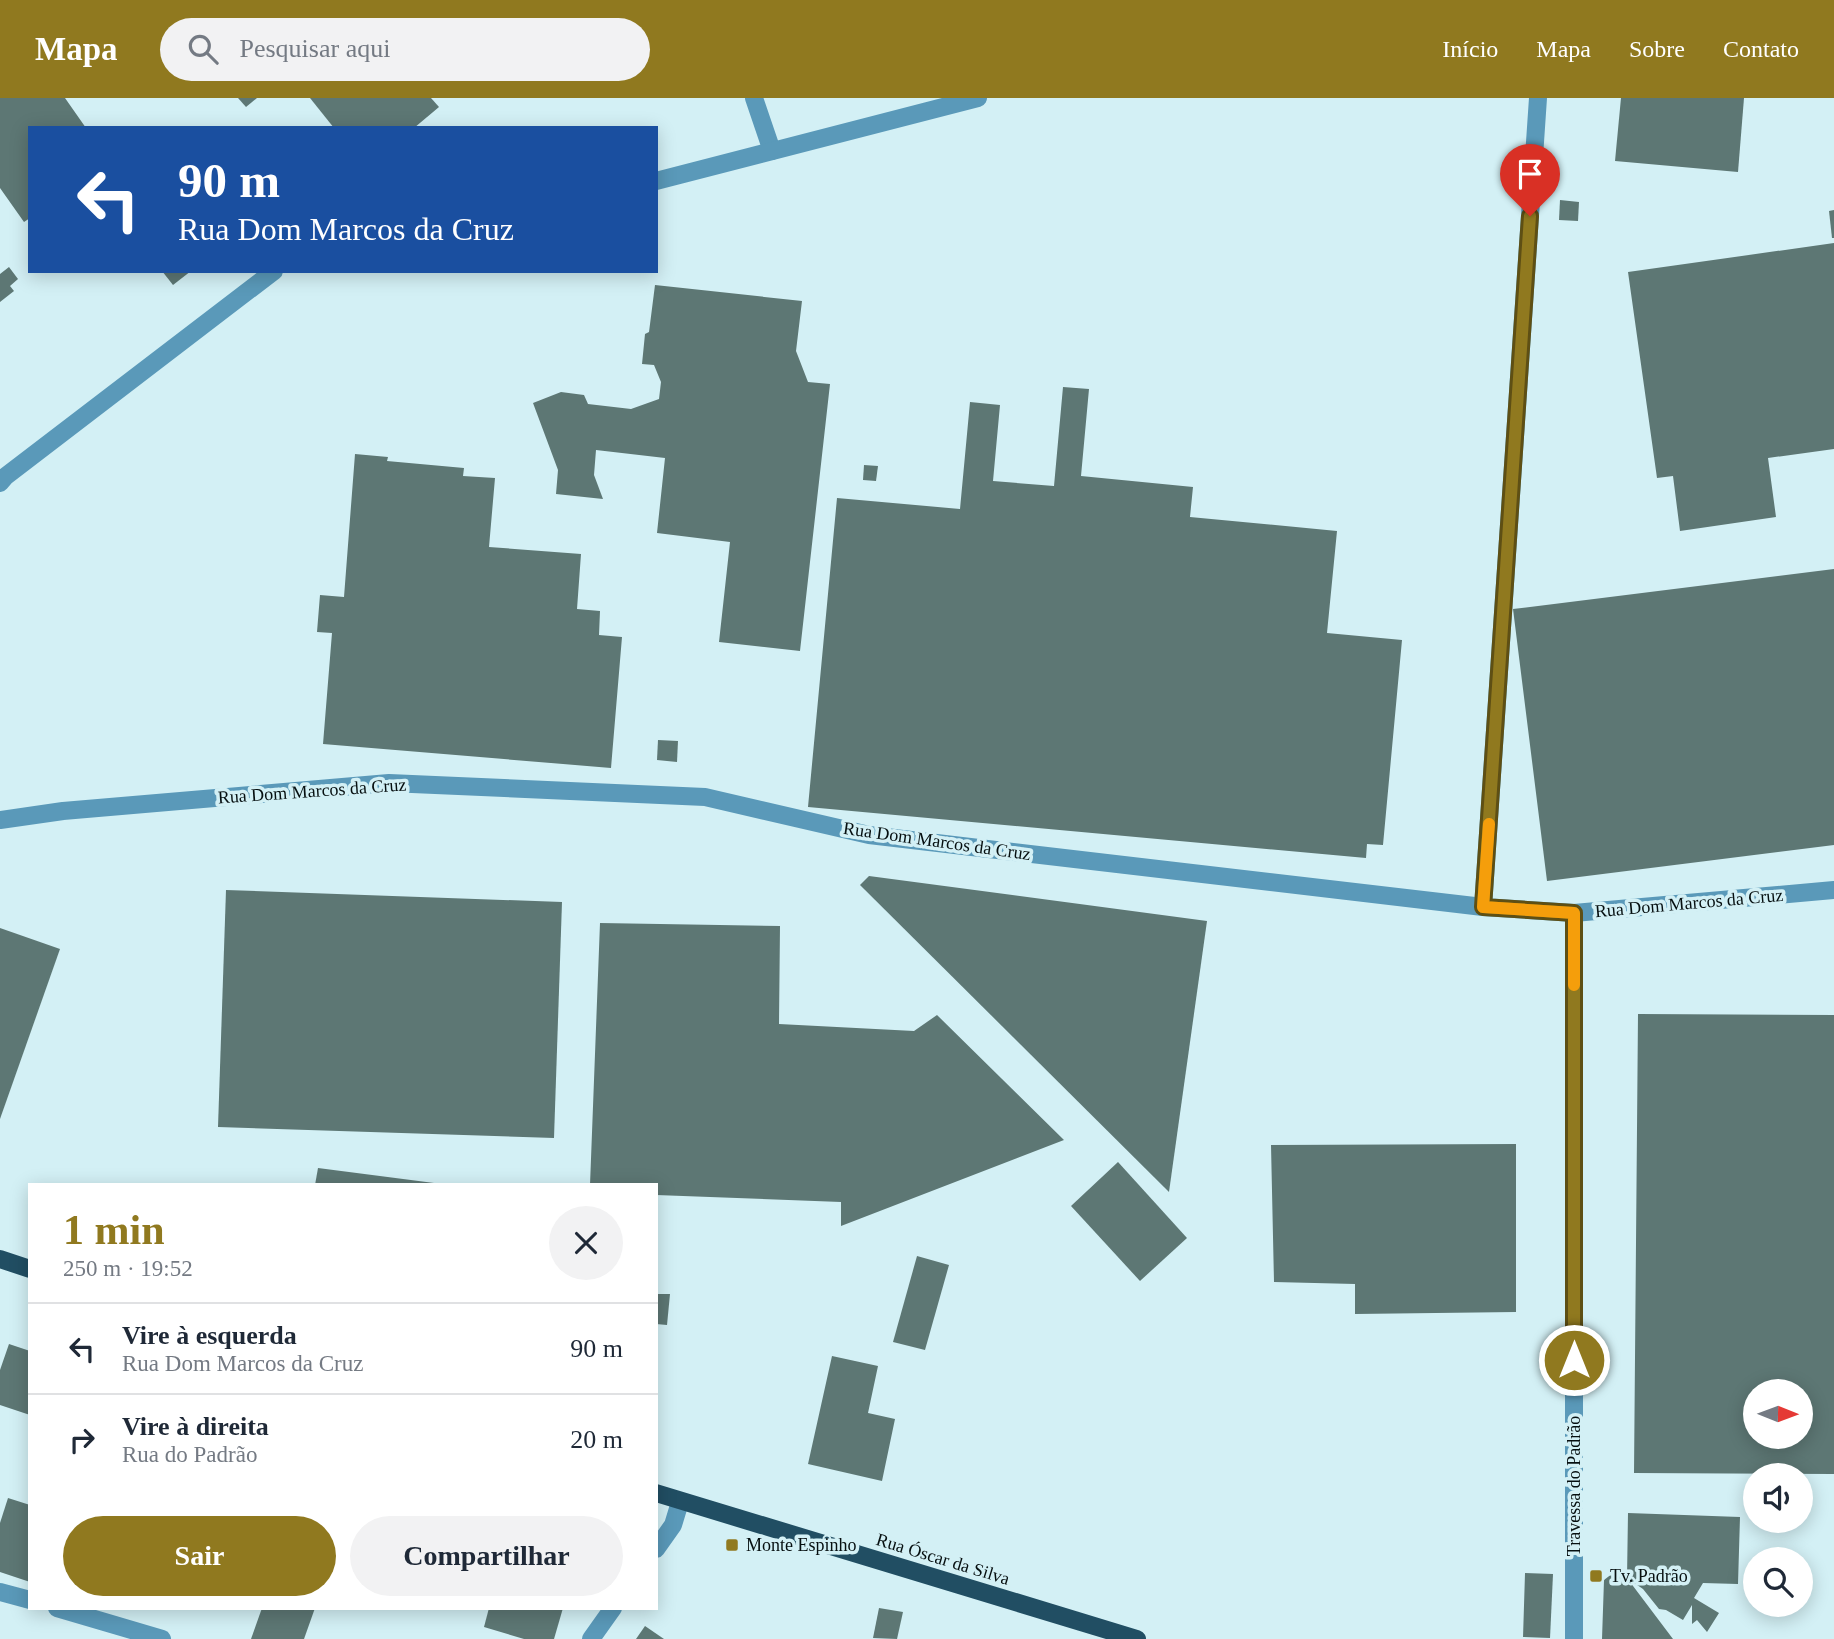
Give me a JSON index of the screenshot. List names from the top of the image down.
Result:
{
  "streets": {
    "main road": ["Rua Óscar da Silva"],
    "street": ["Rua Dom Marcos da Cruz", "Travessa do Padrão"]
  },
  "crossings": [
    ["Rua Dom Marcos da Cruz", "Travessa do Padrão"]
  ],
  "places": {
    "transit": ["Monte Espinho", "Tv. Padrão"]
  },
  "north": "right",
  "page": {
    "header": "Mapa",
    "search": "Pesquisar aqui",
    "nav": [
      "Início",
      "Mapa",
      "Sobre",
      "Contato"
    ],
    "turn": ["90 m", "Rua Dom Marcos da Cruz"],
    "heading": ["1 min", "250 m · 19:52"],
    "list": [
      {
        "name": "Vire à esquerda",
        "note": "Rua Dom Marcos da Cruz",
        "value": "90 m"
      },
      {
        "name": "Vire à direita",
        "note": "Rua do Padrão",
        "value": "20 m"
      }
    ],
    "buttons": ["Sair", "Compartilhar"]
  }
}
